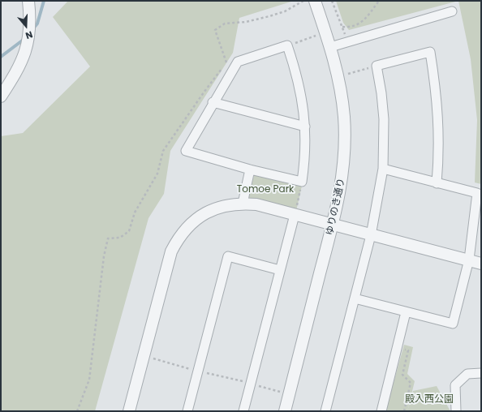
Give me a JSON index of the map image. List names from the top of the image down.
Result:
{
  "streets": {
    "street": ["ゆりのき通り"]
  },
  "parks": ["Tomoe Park", "殿入西公園"],
  "north": "bottom"
}
